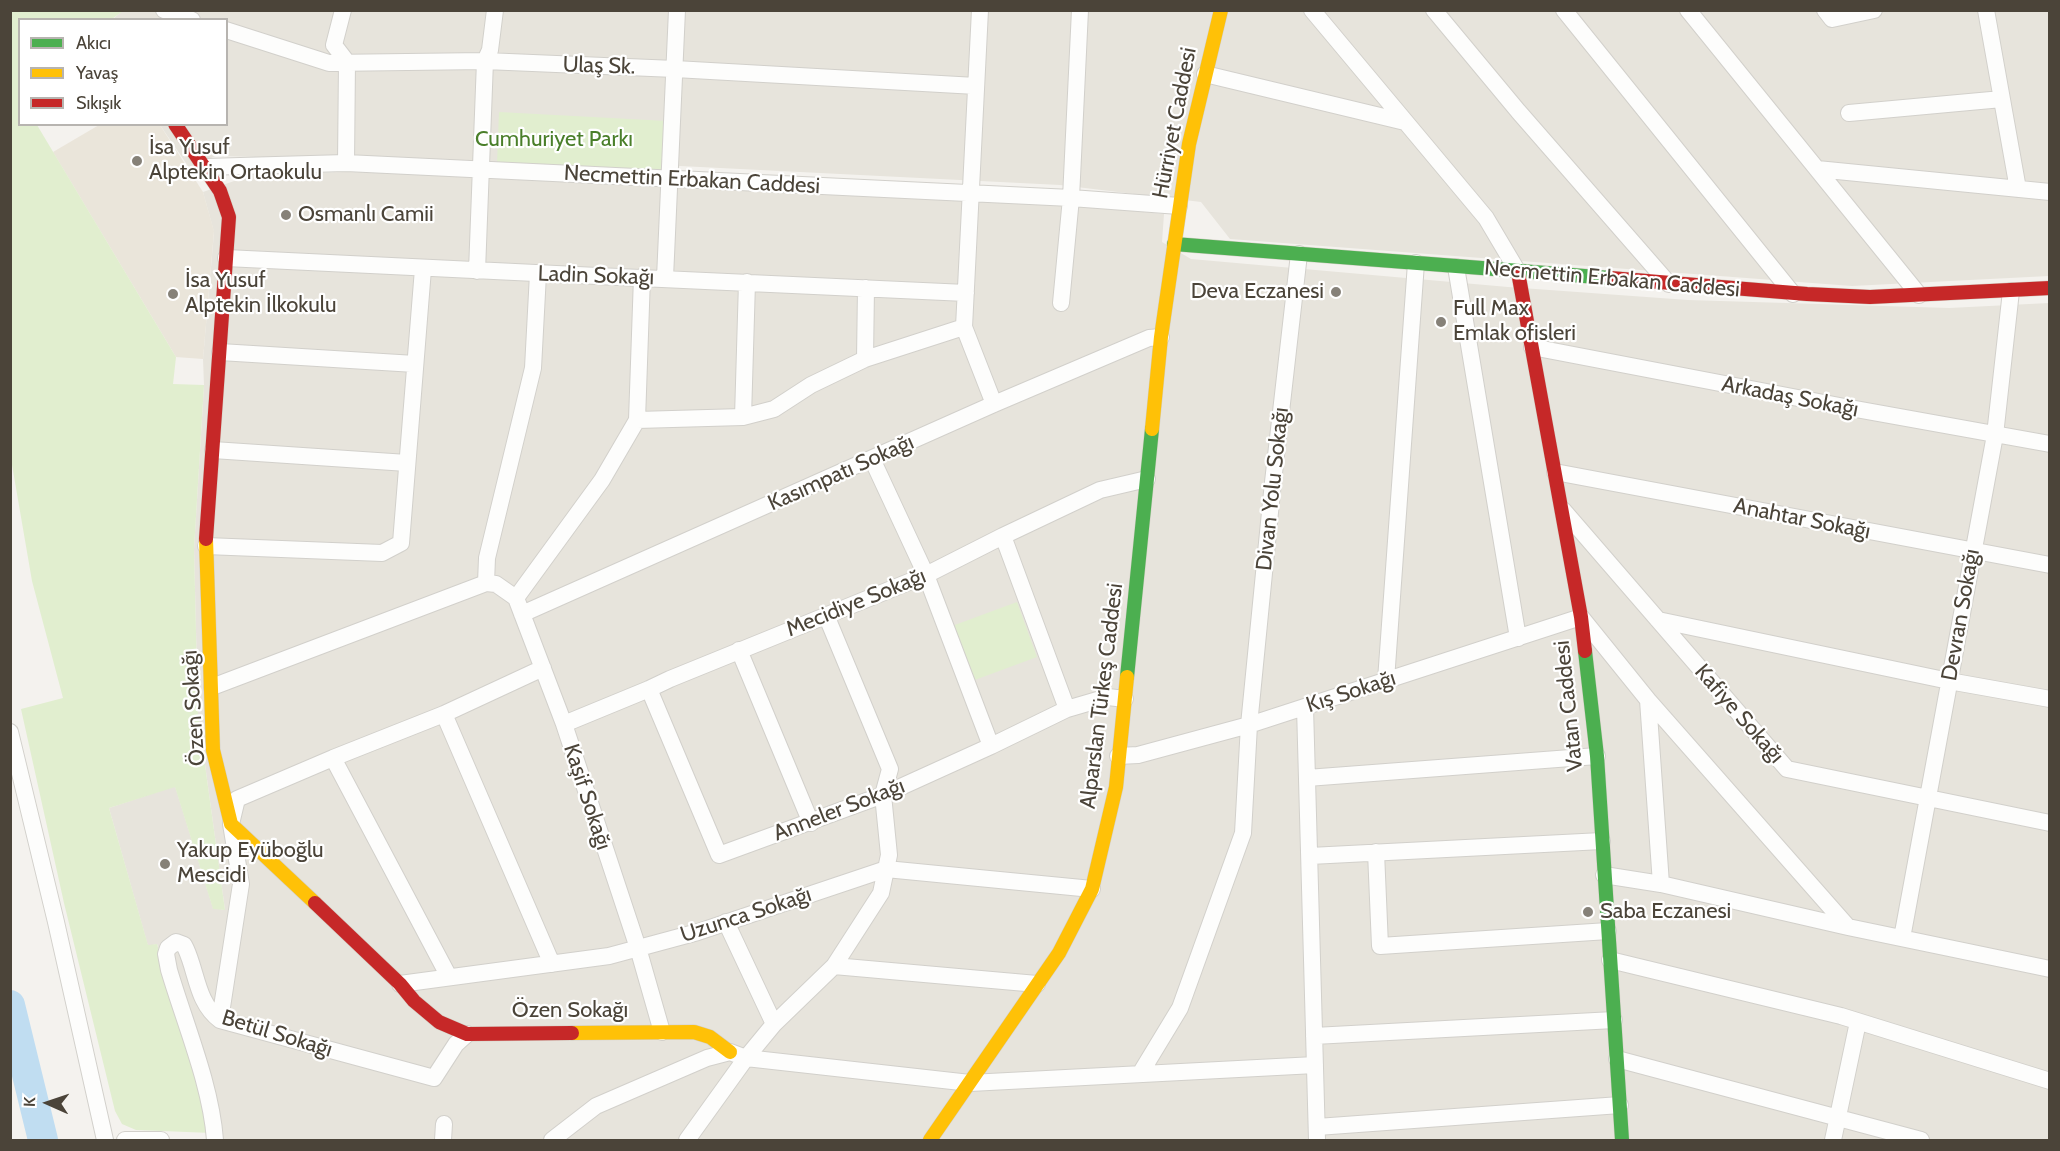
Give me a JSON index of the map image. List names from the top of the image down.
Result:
{
  "streets": {
    "street": [
      "Ulaş Sk.",
      "Hürriyet Caddesi",
      "Necmettin Erbakan Caddesi",
      "Ladin Sokağı",
      "Arkadaş Sokağı",
      "Kasımpatı Sokağı",
      "Divan Yolu Sokağı",
      "Anahtar Sokağı",
      "Mecidiye Sokağı",
      "Devran Sokağı",
      "Kış Sokağı",
      "Alparslan Türkeş Caddesi",
      "Vatan Caddesi",
      "Özen Sokağı",
      "Kafiye Sokağı",
      "Kaşif Sokağı",
      "Anneler Sokağı",
      "Uzunca Sokağı",
      "Betül Sokağı"
    ]
  },
  "crossings": [
    ["Hürriyet Caddesi", "Necmettin Erbakan Caddesi"],
    ["Hürriyet Caddesi", "Alparslan Türkeş Caddesi"],
    ["Necmettin Erbakan Caddesi", "Divan Yolu Sokağı"],
    ["Necmettin Erbakan Caddesi", "Devran Sokağı"],
    ["Necmettin Erbakan Caddesi", "Alparslan Türkeş Caddesi"],
    ["Necmettin Erbakan Caddesi", "Vatan Caddesi"],
    ["Necmettin Erbakan Caddesi", "Özen Sokağı"],
    ["Ladin Sokağı", "Özen Sokağı"],
    ["Arkadaş Sokağı", "Devran Sokağı"],
    ["Arkadaş Sokağı", "Vatan Caddesi"],
    ["Kasımpatı Sokağı", "Alparslan Türkeş Caddesi"],
    ["Kasımpatı Sokağı", "Kaşif Sokağı"],
    ["Divan Yolu Sokağı", "Kış Sokağı"],
    ["Anahtar Sokağı", "Devran Sokağı"],
    ["Anahtar Sokağı", "Vatan Caddesi"],
    ["Mecidiye Sokağı", "Alparslan Türkeş Caddesi"],
    ["Mecidiye Sokağı", "Kaşif Sokağı"],
    ["Mecidiye Sokağı", "Anneler Sokağı"],
    ["Devran Sokağı", "Kafiye Sokağı"],
    ["Kış Sokağı", "Alparslan Türkeş Caddesi"],
    ["Kış Sokağı", "Vatan Caddesi"],
    ["Alparslan Türkeş Caddesi", "Anneler Sokağı"],
    ["Alparslan Türkeş Caddesi", "Uzunca Sokağı"],
    ["Vatan Caddesi", "Kafiye Sokağı"],
    ["Özen Sokağı", "Kaşif Sokağı"],
    ["Özen Sokağı", "Uzunca Sokağı"],
    ["Özen Sokağı", "Betül Sokağı"],
    ["Kaşif Sokağı", "Uzunca Sokağı"]
  ],
  "parks": ["Cumhuriyet Parkı"],
  "places": [
    "İsa Yusuf Alptekin Ortaokulu",
    "Osmanlı Camii",
    "Deva Eczanesi",
    "İsa Yusuf Alptekin İlkokulu",
    "Full Max Emlak ofisleri",
    "Yakup Eyüboğlu Mescidi",
    "Saba Eczanesi"
  ],
  "legend": ["Akıcı", "Yavaş", "Sıkışık"],
  "north": "left"
}
